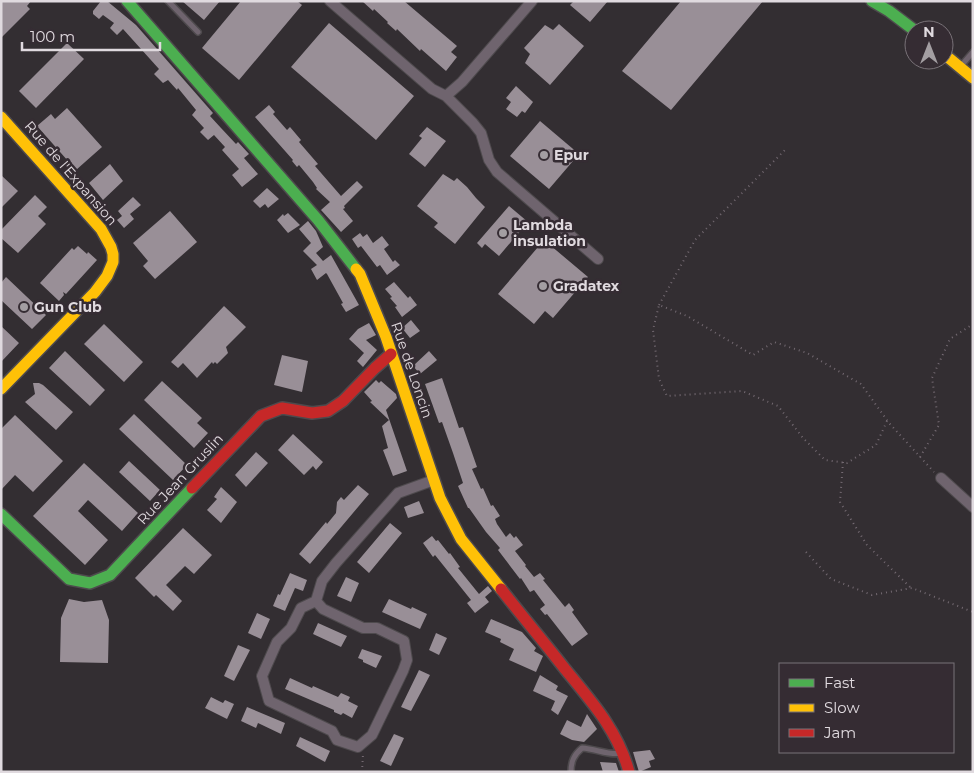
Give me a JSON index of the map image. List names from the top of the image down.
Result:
{
  "streets": {
    "street": ["Rue de l'Expansion", "Rue de Loncin", "Rue Jean Gruslin"]
  },
  "crossings": [
    ["Rue de Loncin", "Rue Jean Gruslin"]
  ],
  "places": [
    "Epur",
    "Lambda insulation",
    "Gradatex",
    "Gun Club"
  ],
  "legend": ["Fast", "Slow", "Jam"],
  "scale_bar": "100 m",
  "north": "top"
}
